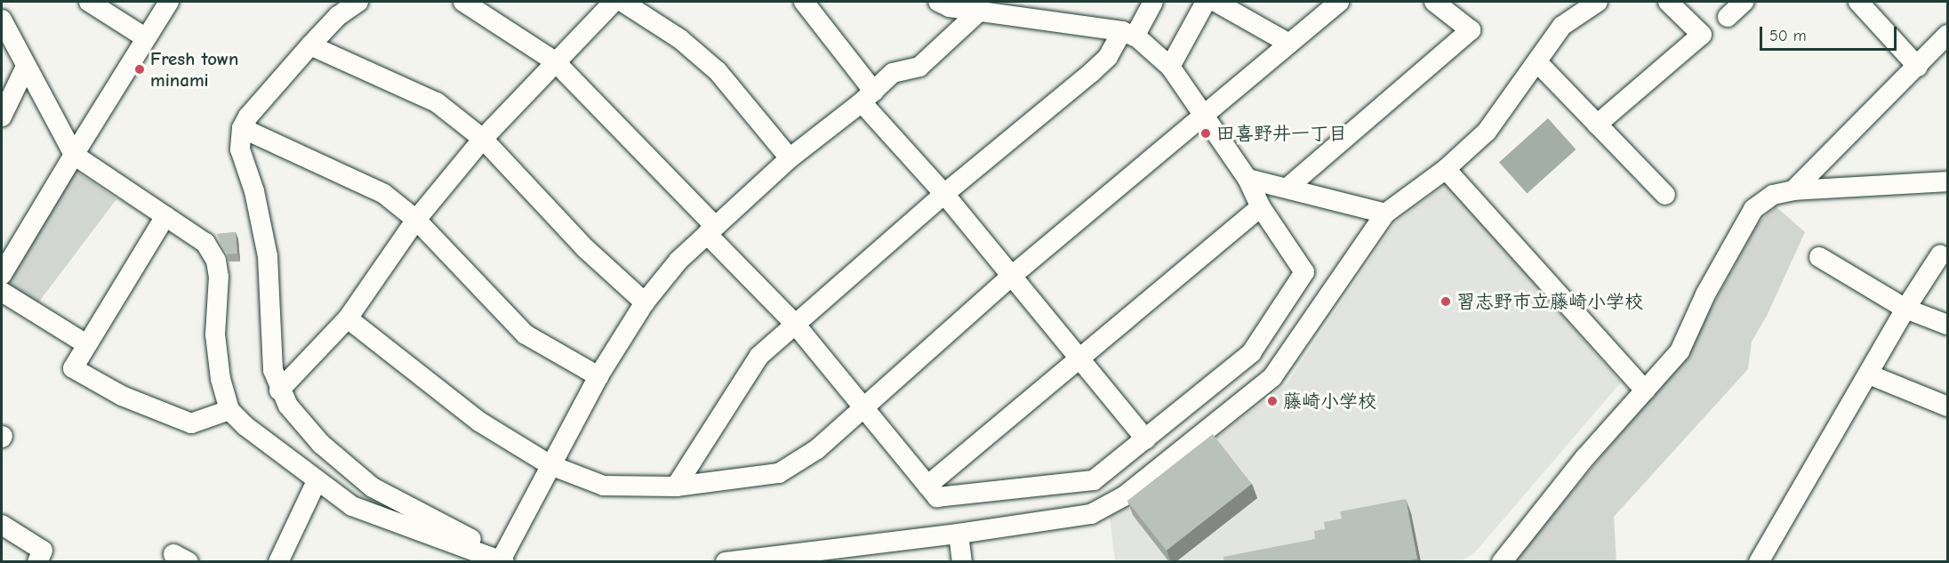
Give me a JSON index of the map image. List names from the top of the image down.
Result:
{
  "places": [
    "Fresh town minami",
    "田喜野井一丁目",
    "習志野市立藤崎小学校",
    "藤崎小学校"
  ],
  "scale_bar": "50 m"
}
